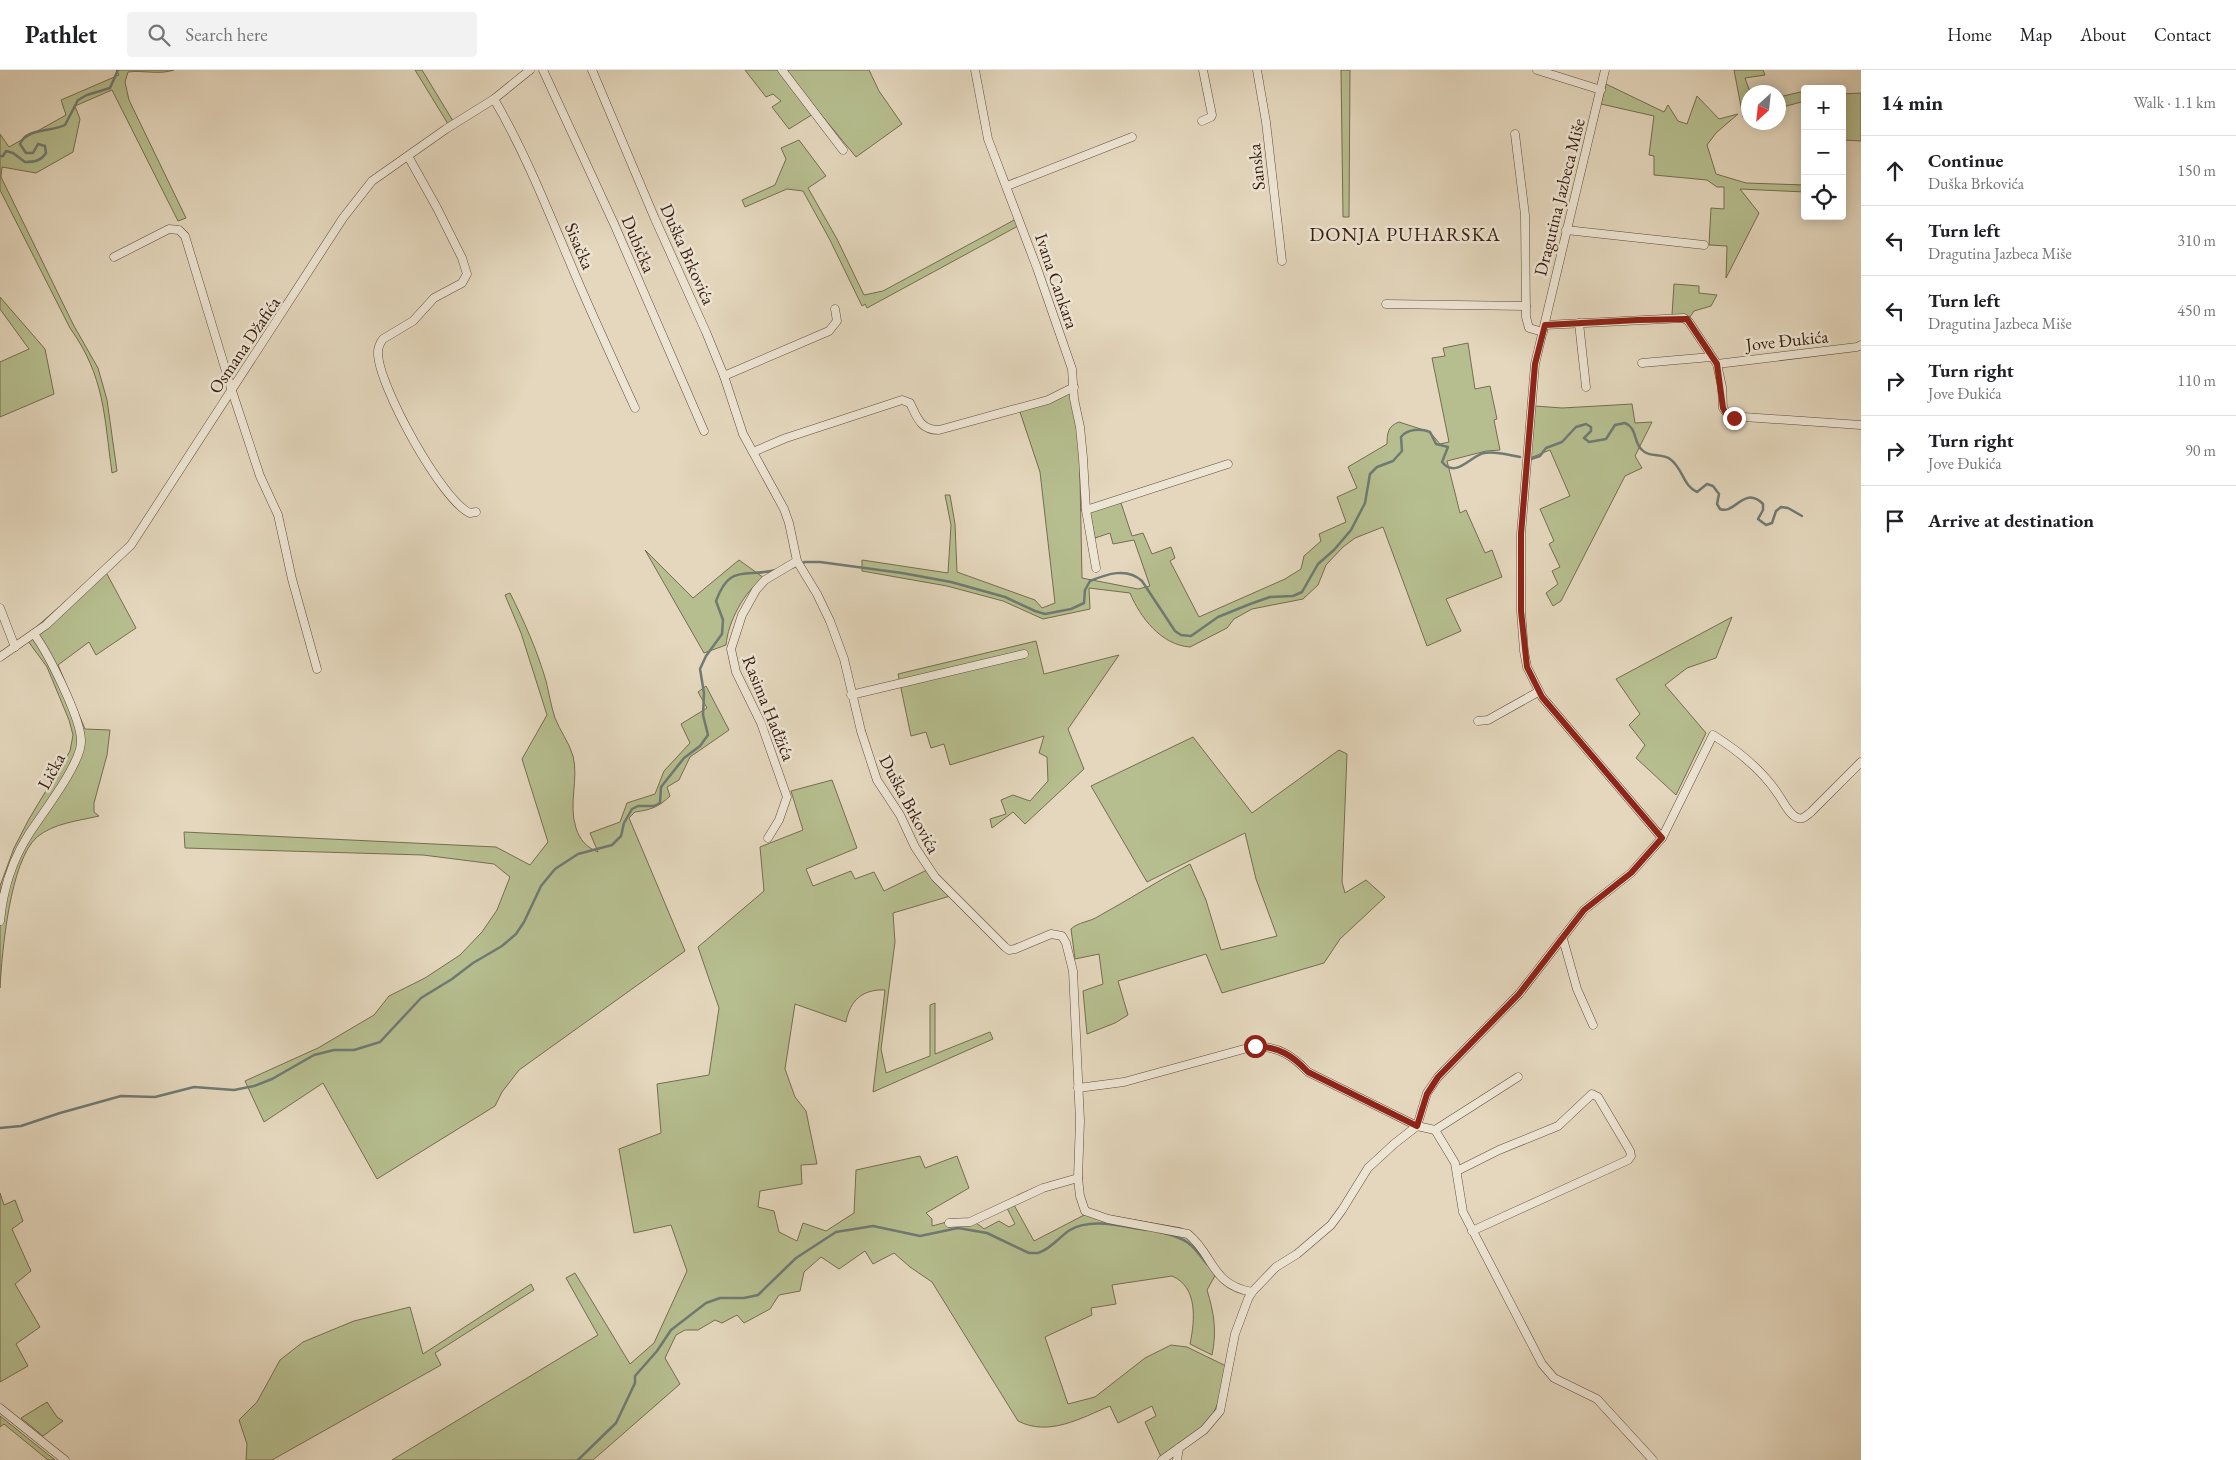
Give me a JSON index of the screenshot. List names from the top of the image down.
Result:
{
  "streets": {
    "street": [
      "Sanska",
      "Dragutina Jazbeca Miše",
      "Dubička",
      "Sisačka",
      "Duška Brkovića",
      "Ivana Cankara",
      "Jove Đukića",
      "Osmana Džafića",
      "Rasima Hađžića",
      "Lička"
    ]
  },
  "crossings": [
    ["Sisačka", "Osmana Džafića"],
    ["Duška Brkovića", "Rasima Hađžića"],
    ["Osmana Džafića", "Lička"]
  ],
  "districts": ["DONJA PUHARSKA"],
  "north": "bottom left",
  "page": {
    "header": "Pathlet",
    "search": "Search here",
    "nav": [
      "Home",
      "Map",
      "About",
      "Contact"
    ],
    "heading": ["14 min", "Walk · 1.1 km"],
    "map_buttons": ["+", "−"],
    "list": [
      ["Continue", "Duška Brkovića", "150 m"],
      ["Turn left", "Dragutina Jazbeca Miše", "310 m"],
      ["Turn left", "Dragutina Jazbeca Miše", "450 m"],
      ["Turn right", "Jove Đukića", "110 m"],
      ["Turn right", "Jove Đukića", "90 m"],
      "Arrive at destination"
    ]
  }
}
